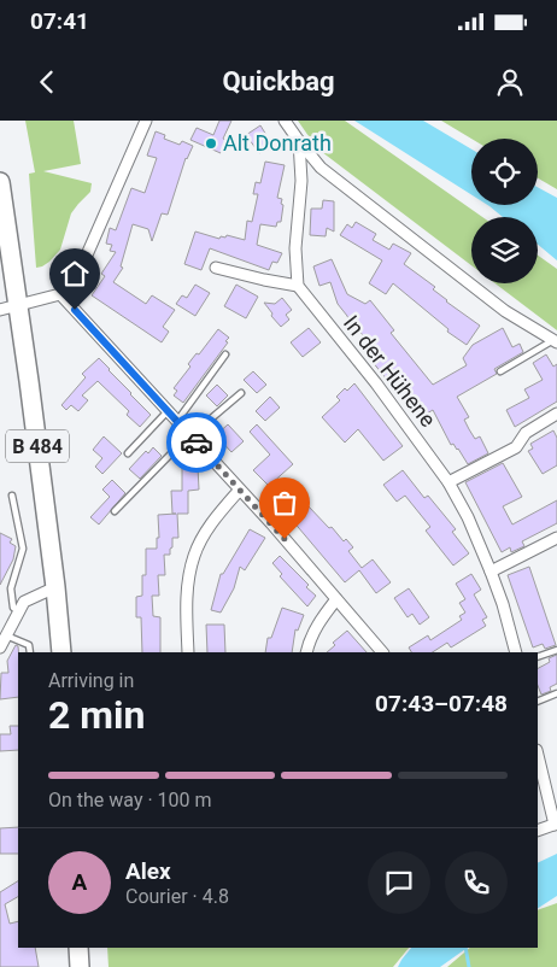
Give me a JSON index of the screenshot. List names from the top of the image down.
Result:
{
  "streets": {
    "main road": ["B 484"],
    "street": ["In der Hühene"]
  },
  "places": ["Alt Donrath"],
  "page": {
    "status": "07:41",
    "header": "Quickbag",
    "heading": ["2 min", "Arriving in", "07:43–07:48"],
    "panel": ["Alex", "Courier · 4.8"],
    "bar": "On the way · 100 m",
    "round": "A"
  }
}
